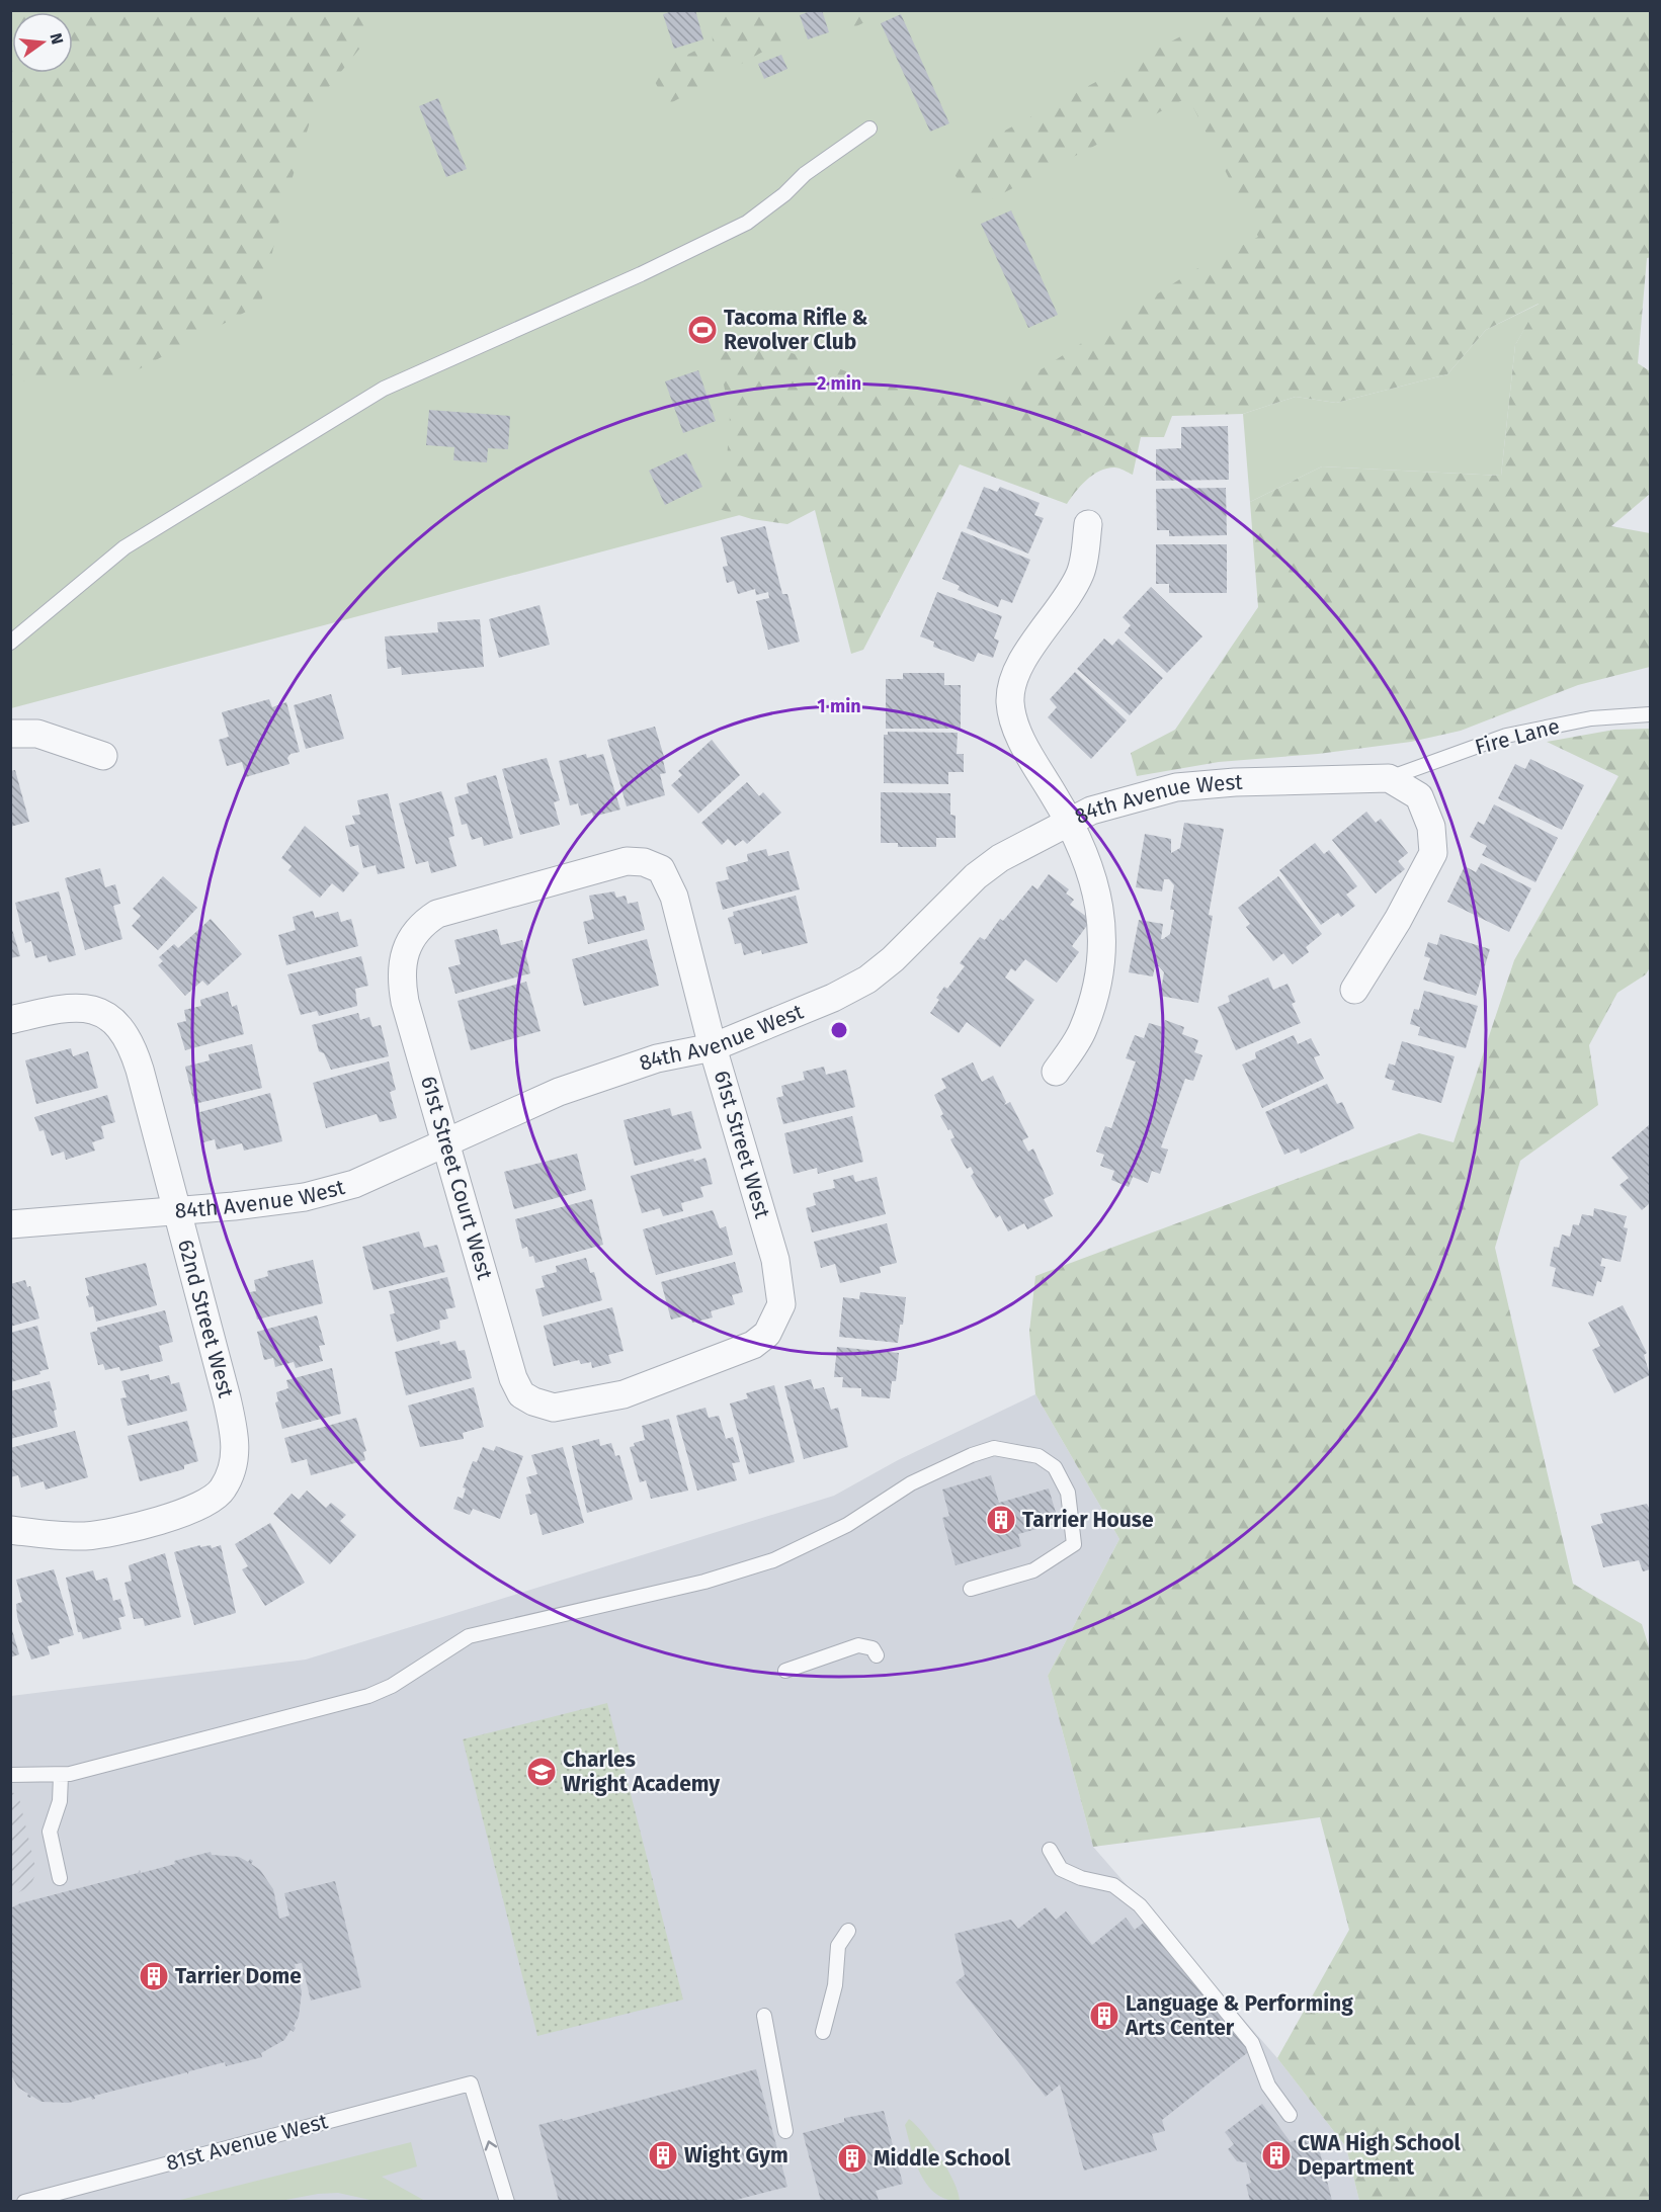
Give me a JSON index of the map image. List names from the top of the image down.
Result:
{
  "streets": {
    "street": [
      "84th Avenue West",
      "61st Street West",
      "61st Street Court West",
      "62nd Street West"
    ],
    "lane": ["Fire Lane", "81st Avenue West"]
  },
  "crossings": [
    ["Fire Lane", "84th Avenue West"],
    ["84th Avenue West", "61st Street West"],
    ["84th Avenue West", "61st Street Court West"],
    ["84th Avenue West", "62nd Street West"],
    ["61st Street West", "61st Street Court West"]
  ],
  "one_way": ["81st Avenue West"],
  "places": {
    "sports": ["Tacoma Rifle & Revolver Club"],
    "building": [
      "Tarrier House",
      "Tarrier Dome",
      "Language & Performing Arts Center",
      "Wight Gym",
      "CWA High School Department",
      "Middle School"
    ],
    "school or university": ["Charles Wright Academy"]
  },
  "north": "right",
  "rings": ["2 min", "1 min"]
}
